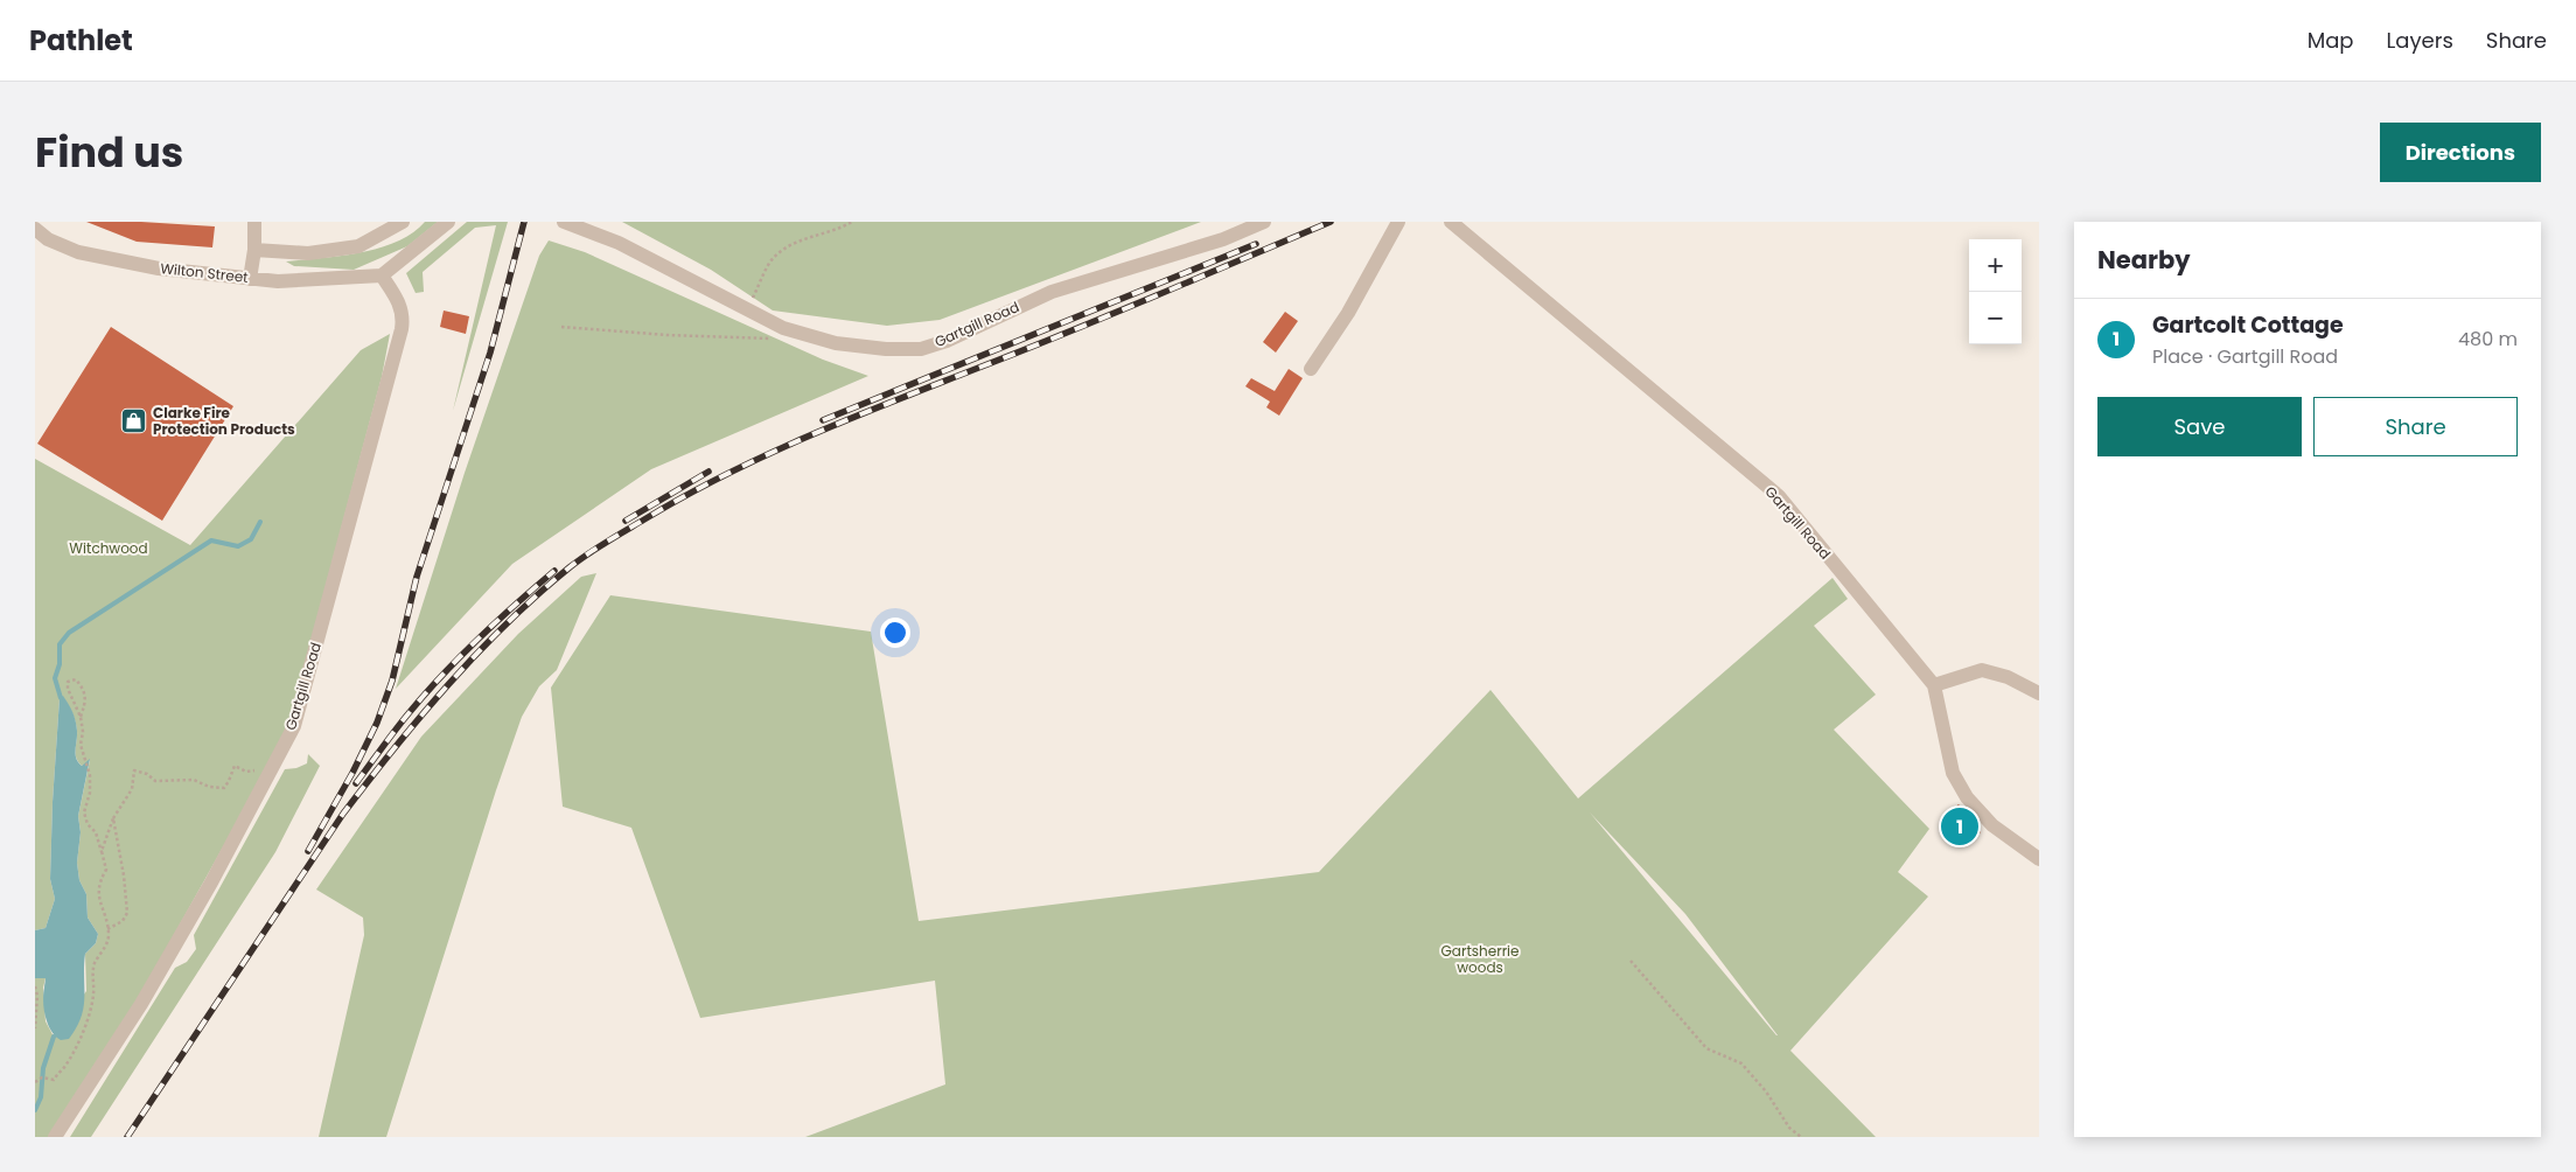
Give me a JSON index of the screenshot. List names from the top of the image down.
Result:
{
  "streets": {
    "street": ["Wilton Street", "Gartgill Road"]
  },
  "crossings": [
    ["Wilton Street", "Gartgill Road"]
  ],
  "parks": ["Witchwood", "Gartsherrie woods"],
  "places": {
    "shop": ["Clarke Fire Protection Products"]
  },
  "page": {
    "header": "Pathlet",
    "nav": ["Map", "Layers", "Share"],
    "title": "Find us",
    "buttons": [
      "Directions",
      ["Save", "Share"]
    ],
    "heading": "Nearby",
    "map_buttons": ["+", "−"],
    "list": [
      {
        "mark": "1",
        "name": "Gartcolt Cottage",
        "note": "Place · Gartgill Road",
        "value": "480 m"
      }
    ],
    "pins": "1"
  }
}
